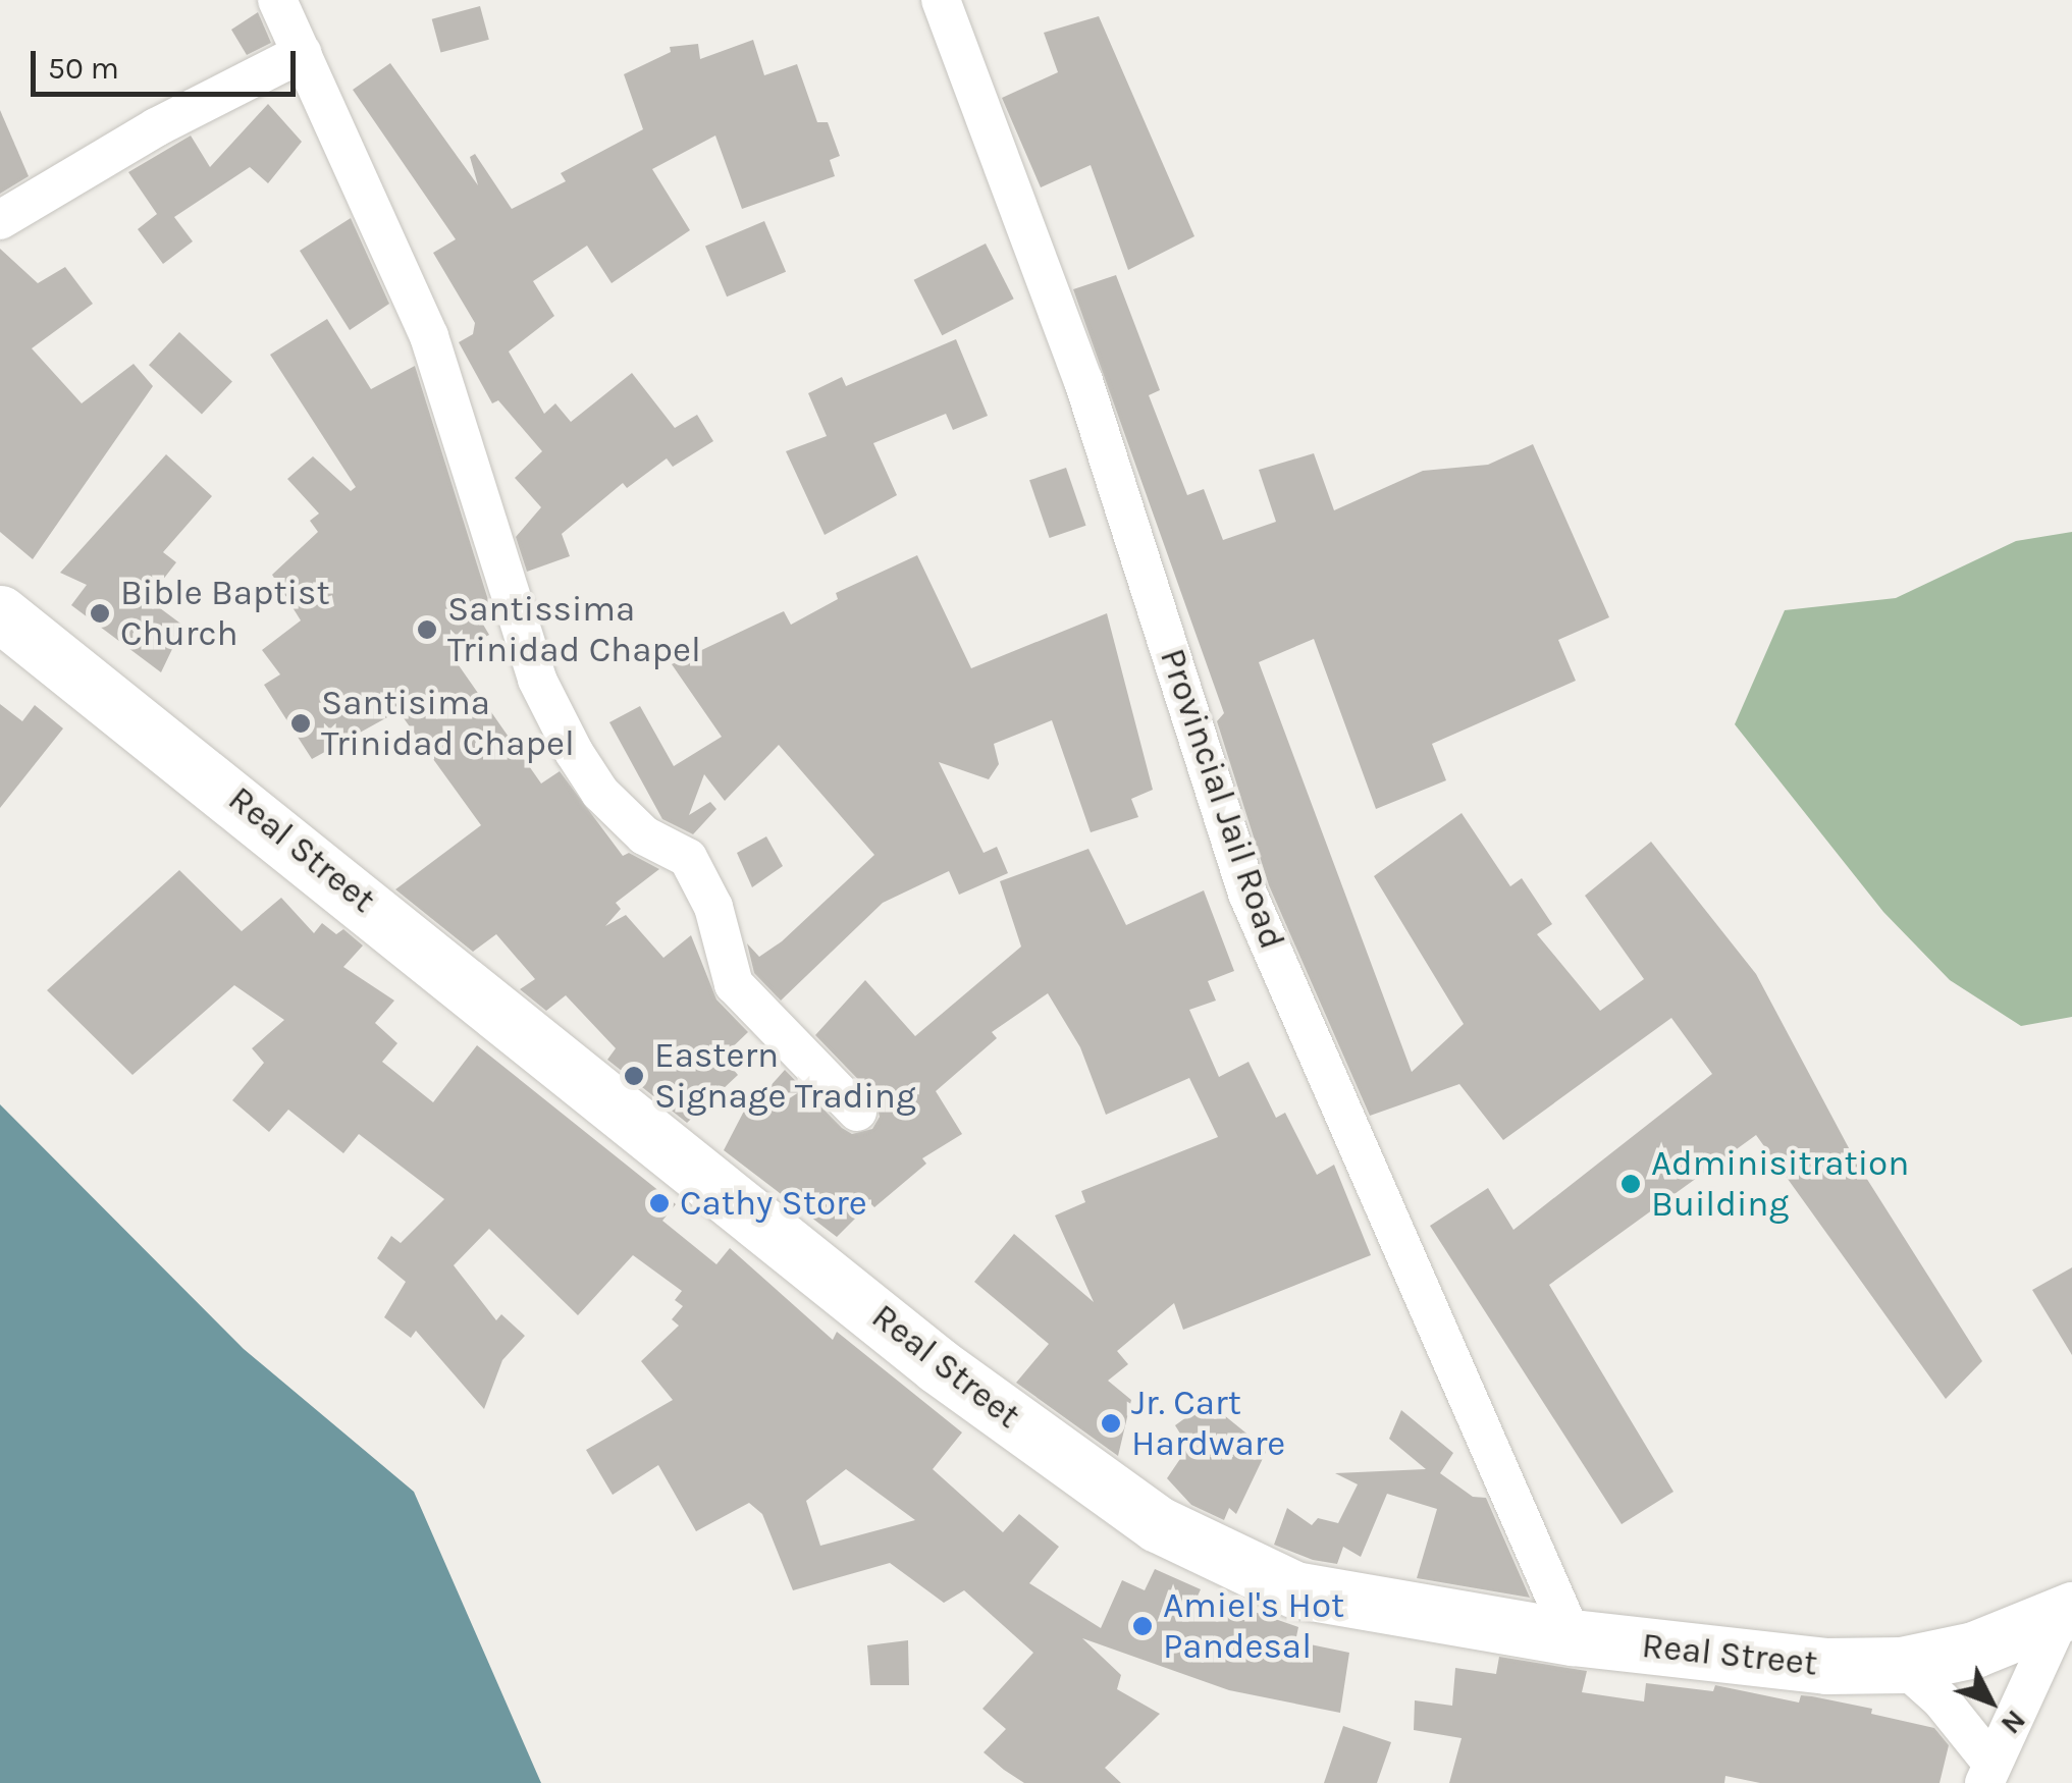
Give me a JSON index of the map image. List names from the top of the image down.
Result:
{
  "streets": {
    "main road": ["Real Street"],
    "street": ["Provincial Jail Road"]
  },
  "crossings": [
    ["Provincial Jail Road", "Real Street"]
  ],
  "places": [
    "Bible Baptist Church",
    "Santissima Trinidad Chapel",
    "Santisima Trinidad Chapel",
    "Eastern Signage Trading",
    "Adminisitration Building",
    "Cathy Store",
    "Jr. Cart Hardware",
    "Amiel's Hot Pandesal"
  ],
  "scale_bar": "50 m",
  "north": "bottom right"
}
